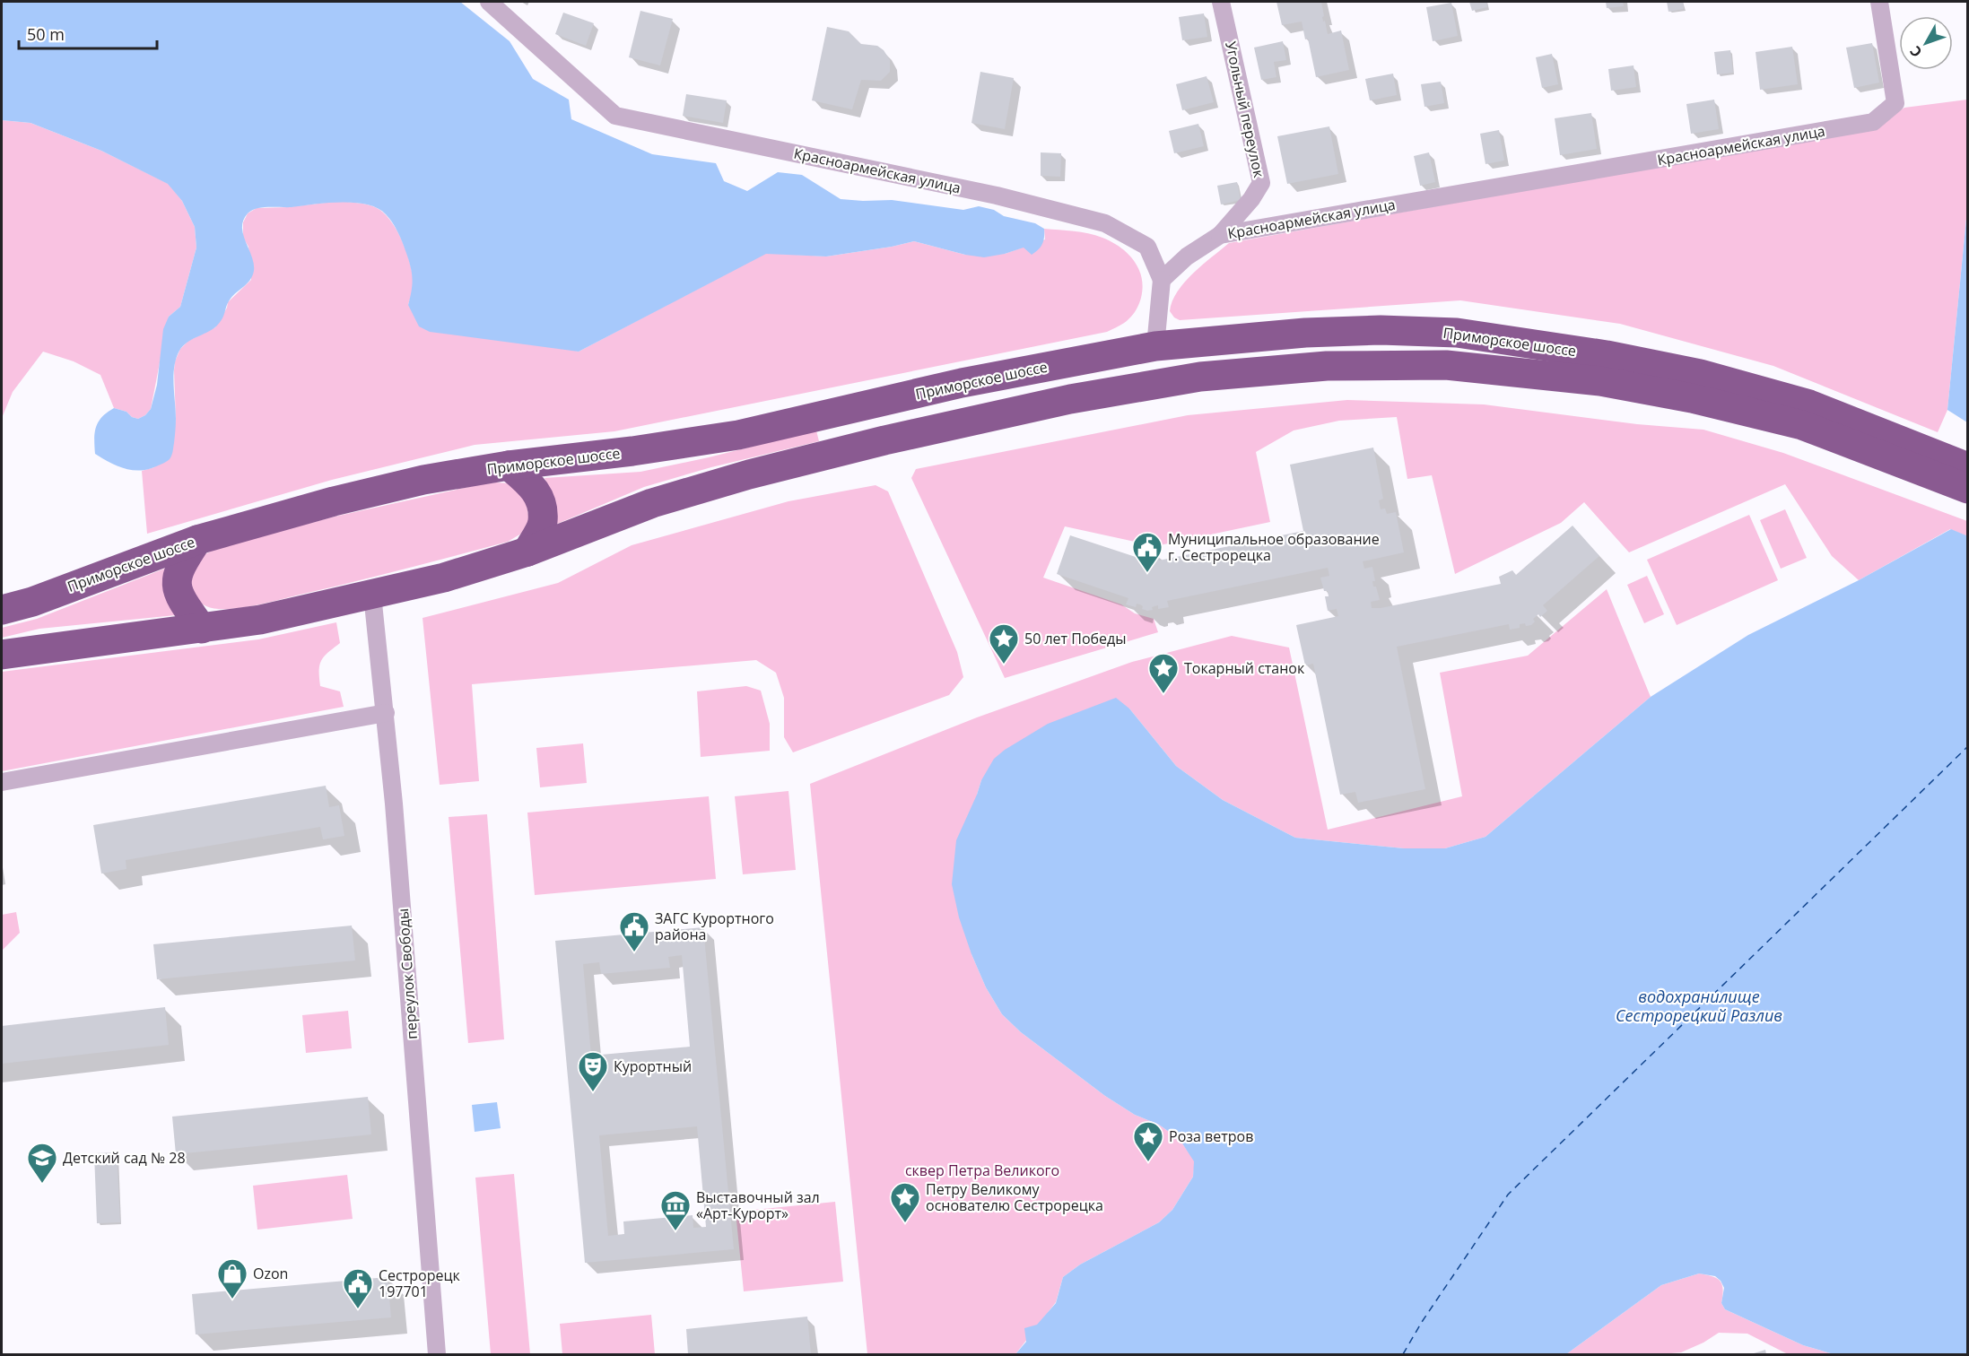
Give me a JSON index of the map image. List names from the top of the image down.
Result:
{
  "streets": {
    "highway": ["Приморское шоссе"],
    "street": ["Угольный переулок", "Красноармейская улица", "переулок Свободы"]
  },
  "crossings": [
    ["Угольный переулок", "Красноармейская улица"],
    ["Приморское шоссе", "переулок Свободы"]
  ],
  "water": ["водохранилище Сестрорецкий Разлив"],
  "parks": ["сквер Петра Великого"],
  "places": {
    "public building": ["Муниципальное образование г. Сестрорецка", "ЗАГС Курортного района", "Сестрорецк 197701"],
    "place": [
      "50 лет Победы",
      "Токарный станок",
      "Роза ветров",
      "Петру Великому основателю Сестрорецка"
    ],
    "theatre": ["Курортный"],
    "school or university": ["Детский сад № 28"],
    "museum": ["Выставочный зал «Арт-Курорт»"],
    "shop": ["Ozon"]
  },
  "scale_bar": "50 m",
  "north": "bottom left"
}
